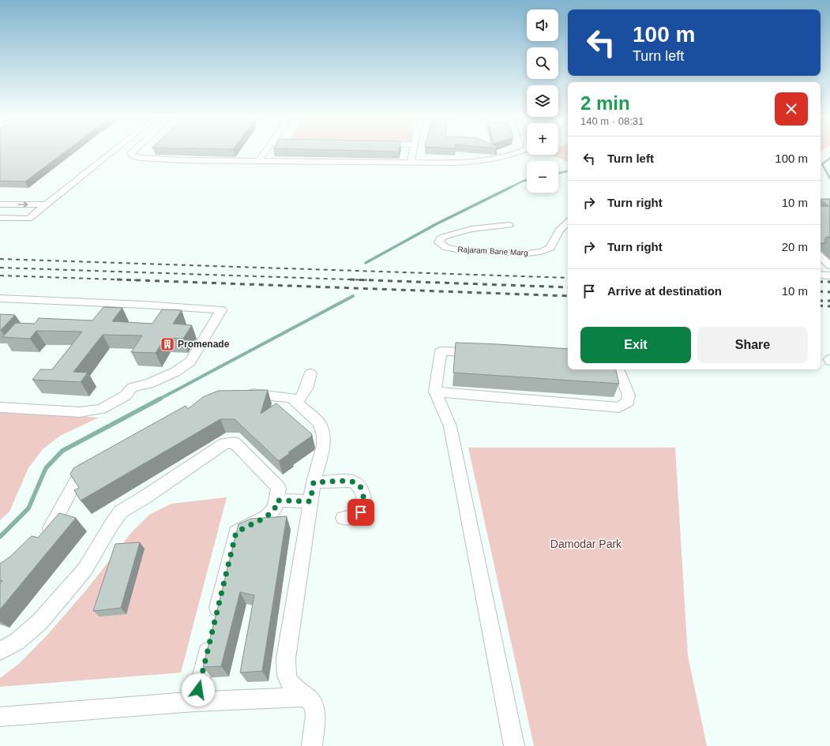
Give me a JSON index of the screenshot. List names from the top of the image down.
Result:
{
  "streets": {
    "street": ["Rajaram Bane Marg"]
  },
  "parks": ["Damodar Park"],
  "places": {
    "building": ["Promenade"]
  },
  "page": {
    "map_buttons": ["+", "−"],
    "turn": ["100 m", "Turn left"],
    "heading": ["2 min", "140 m · 08:31"],
    "list": [
      {
        "name": "Turn left",
        "value": "100 m"
      },
      {
        "name": "Turn right",
        "value": "10 m"
      },
      {
        "name": "Turn right",
        "value": "20 m"
      },
      {
        "name": "Arrive at destination",
        "value": "10 m"
      }
    ],
    "buttons": ["Exit", "Share"]
  }
}
